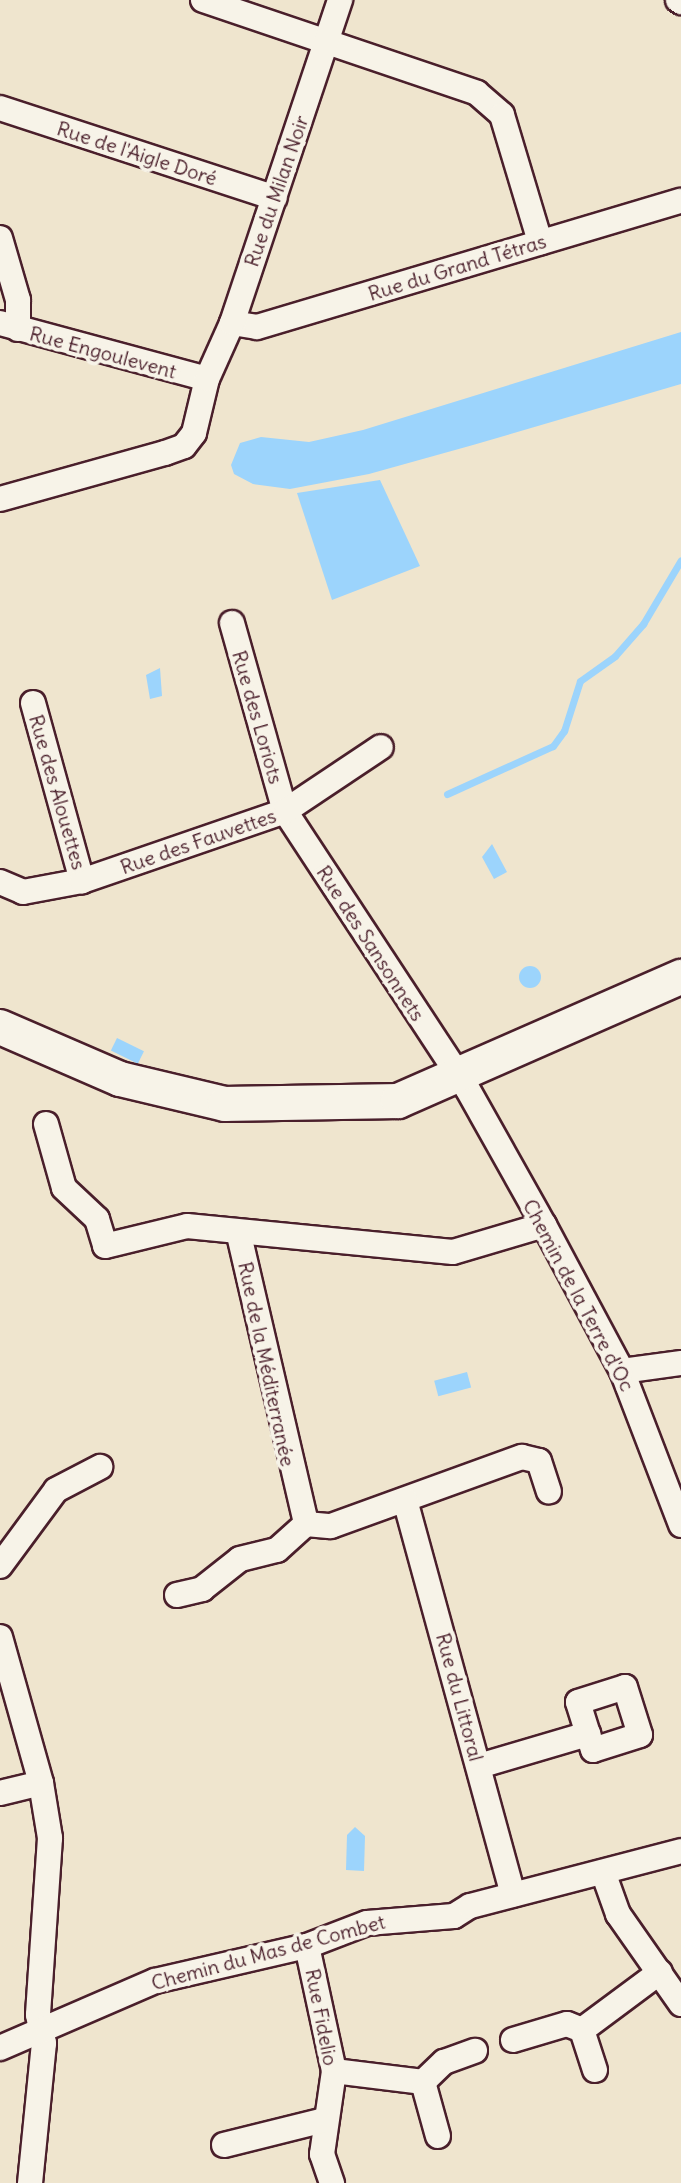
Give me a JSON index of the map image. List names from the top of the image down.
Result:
{
  "streets": {
    "street": [
      "Rue de l'Aigle Doré",
      "Rue du Milan Noir",
      "Rue du Grand Tétras",
      "Rue Engoulevent",
      "Rue des Loriots",
      "Rue des Alouettes",
      "Rue des Fauvettes",
      "Rue des Sansonnets",
      "Chemin de la Terre d'Oc",
      "Rue de la Méditerranée",
      "Rue du Littoral",
      "Chemin du Mas de Combet",
      "Rue Fidelio"
    ]
  },
  "crossings": [
    ["Rue de l'Aigle Doré", "Rue du Milan Noir"],
    ["Rue du Milan Noir", "Rue du Grand Tétras"],
    ["Rue du Milan Noir", "Rue Engoulevent"],
    ["Rue des Loriots", "Rue des Fauvettes"],
    ["Rue des Loriots", "Rue des Sansonnets"],
    ["Rue des Alouettes", "Rue des Fauvettes"],
    ["Rue des Fauvettes", "Rue des Sansonnets"],
    ["Rue des Sansonnets", "Chemin de la Terre d'Oc"],
    ["Chemin de la Terre d'Oc", "Rue de la Méditerranée"],
    ["Rue du Littoral", "Chemin du Mas de Combet"],
    ["Chemin du Mas de Combet", "Rue Fidelio"]
  ]
}
